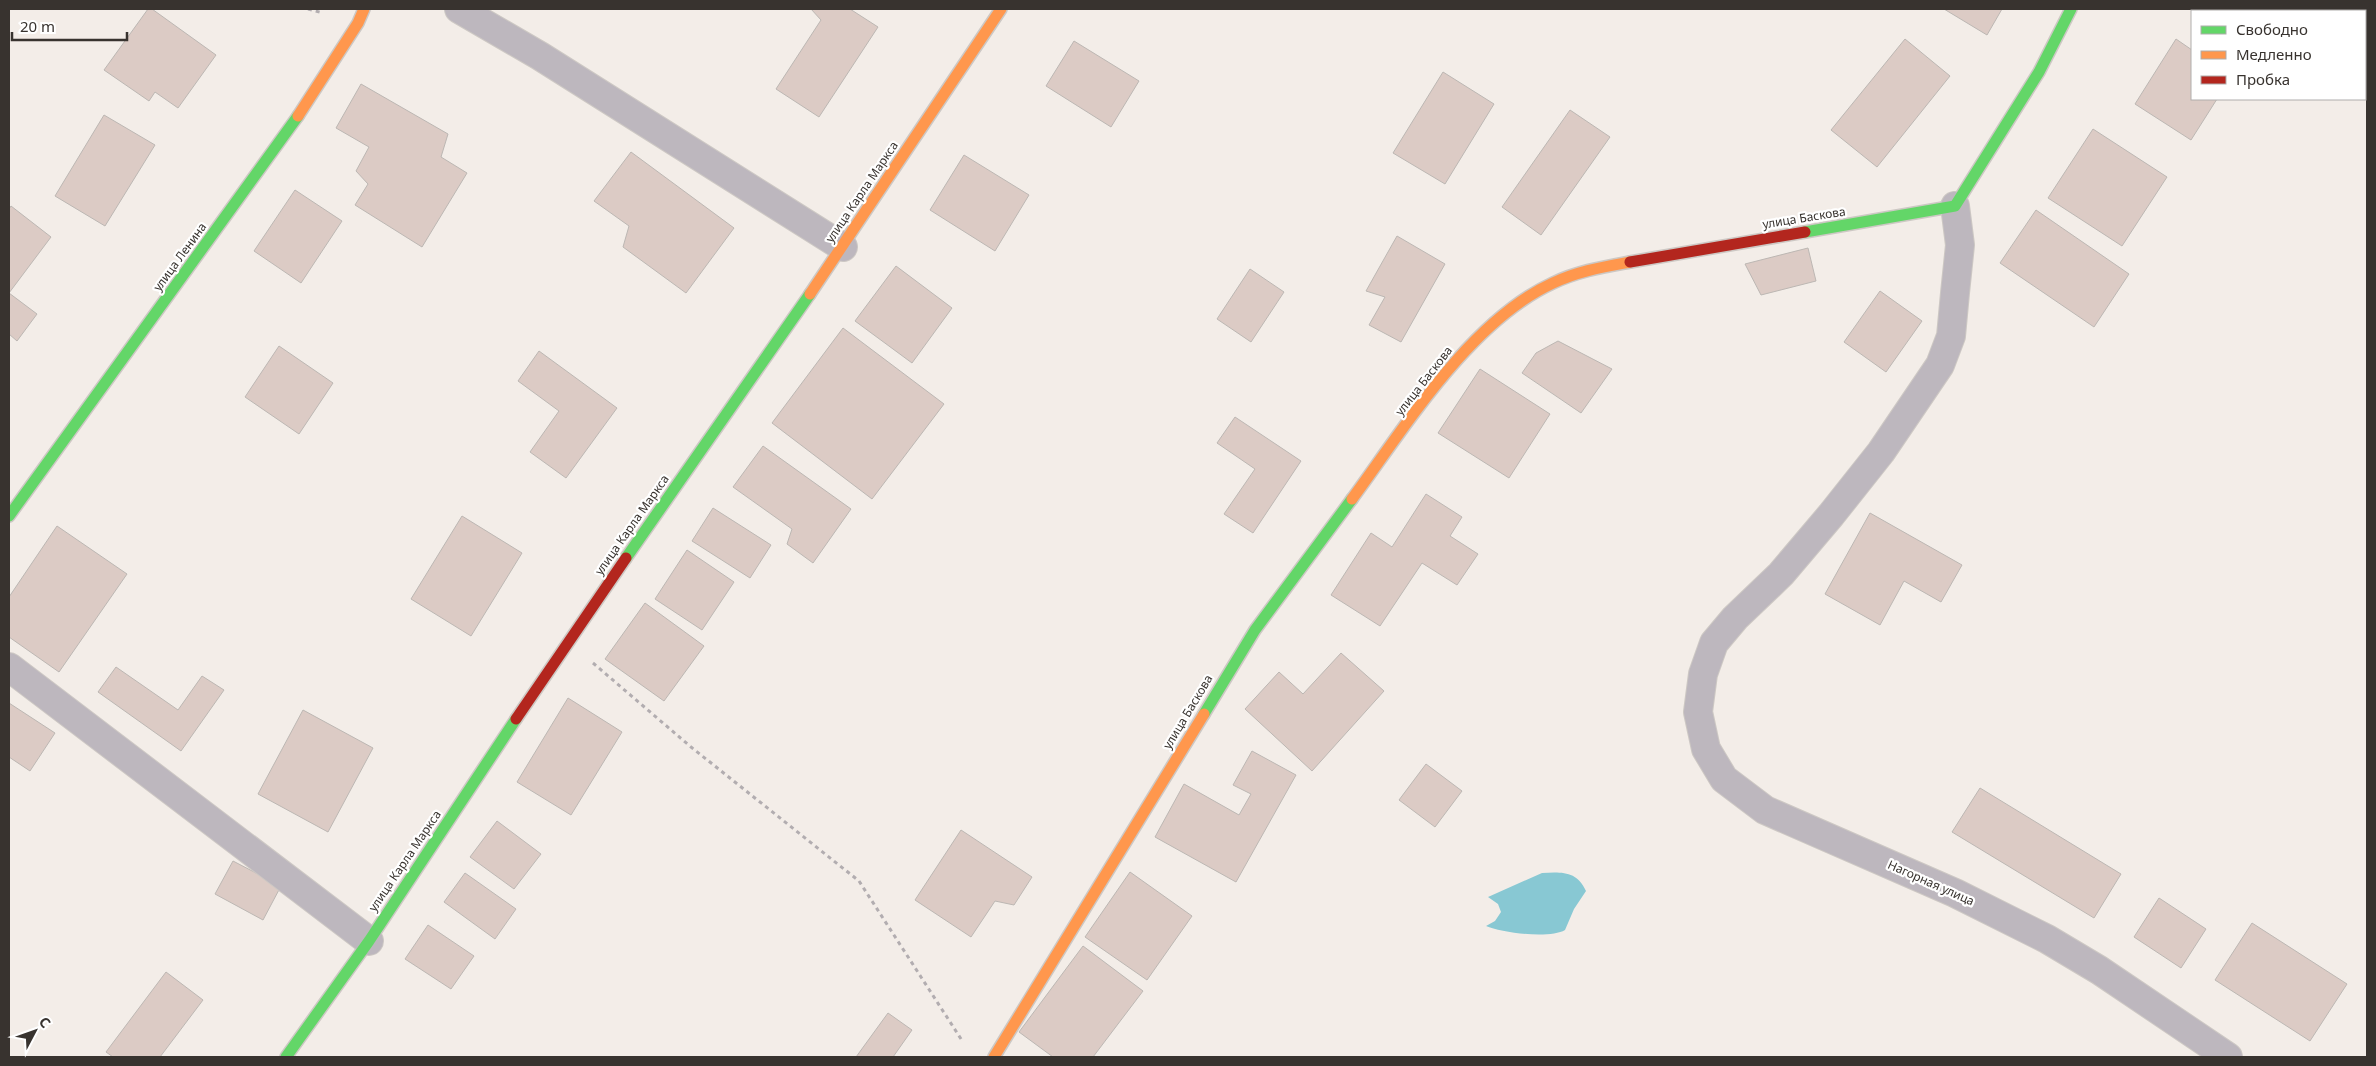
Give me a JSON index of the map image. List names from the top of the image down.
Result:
{
  "streets": {
    "street": [
      "улица Карла Маркса",
      "улица Баскова",
      "улица Ленина",
      "Нагорная улица"
    ]
  },
  "crossings": [
    ["улица Баскова", "Нагорная улица"]
  ],
  "legend": ["Свободно", "Медленно", "Пробка"],
  "scale_bar": "20 m",
  "north": "top right"
}
